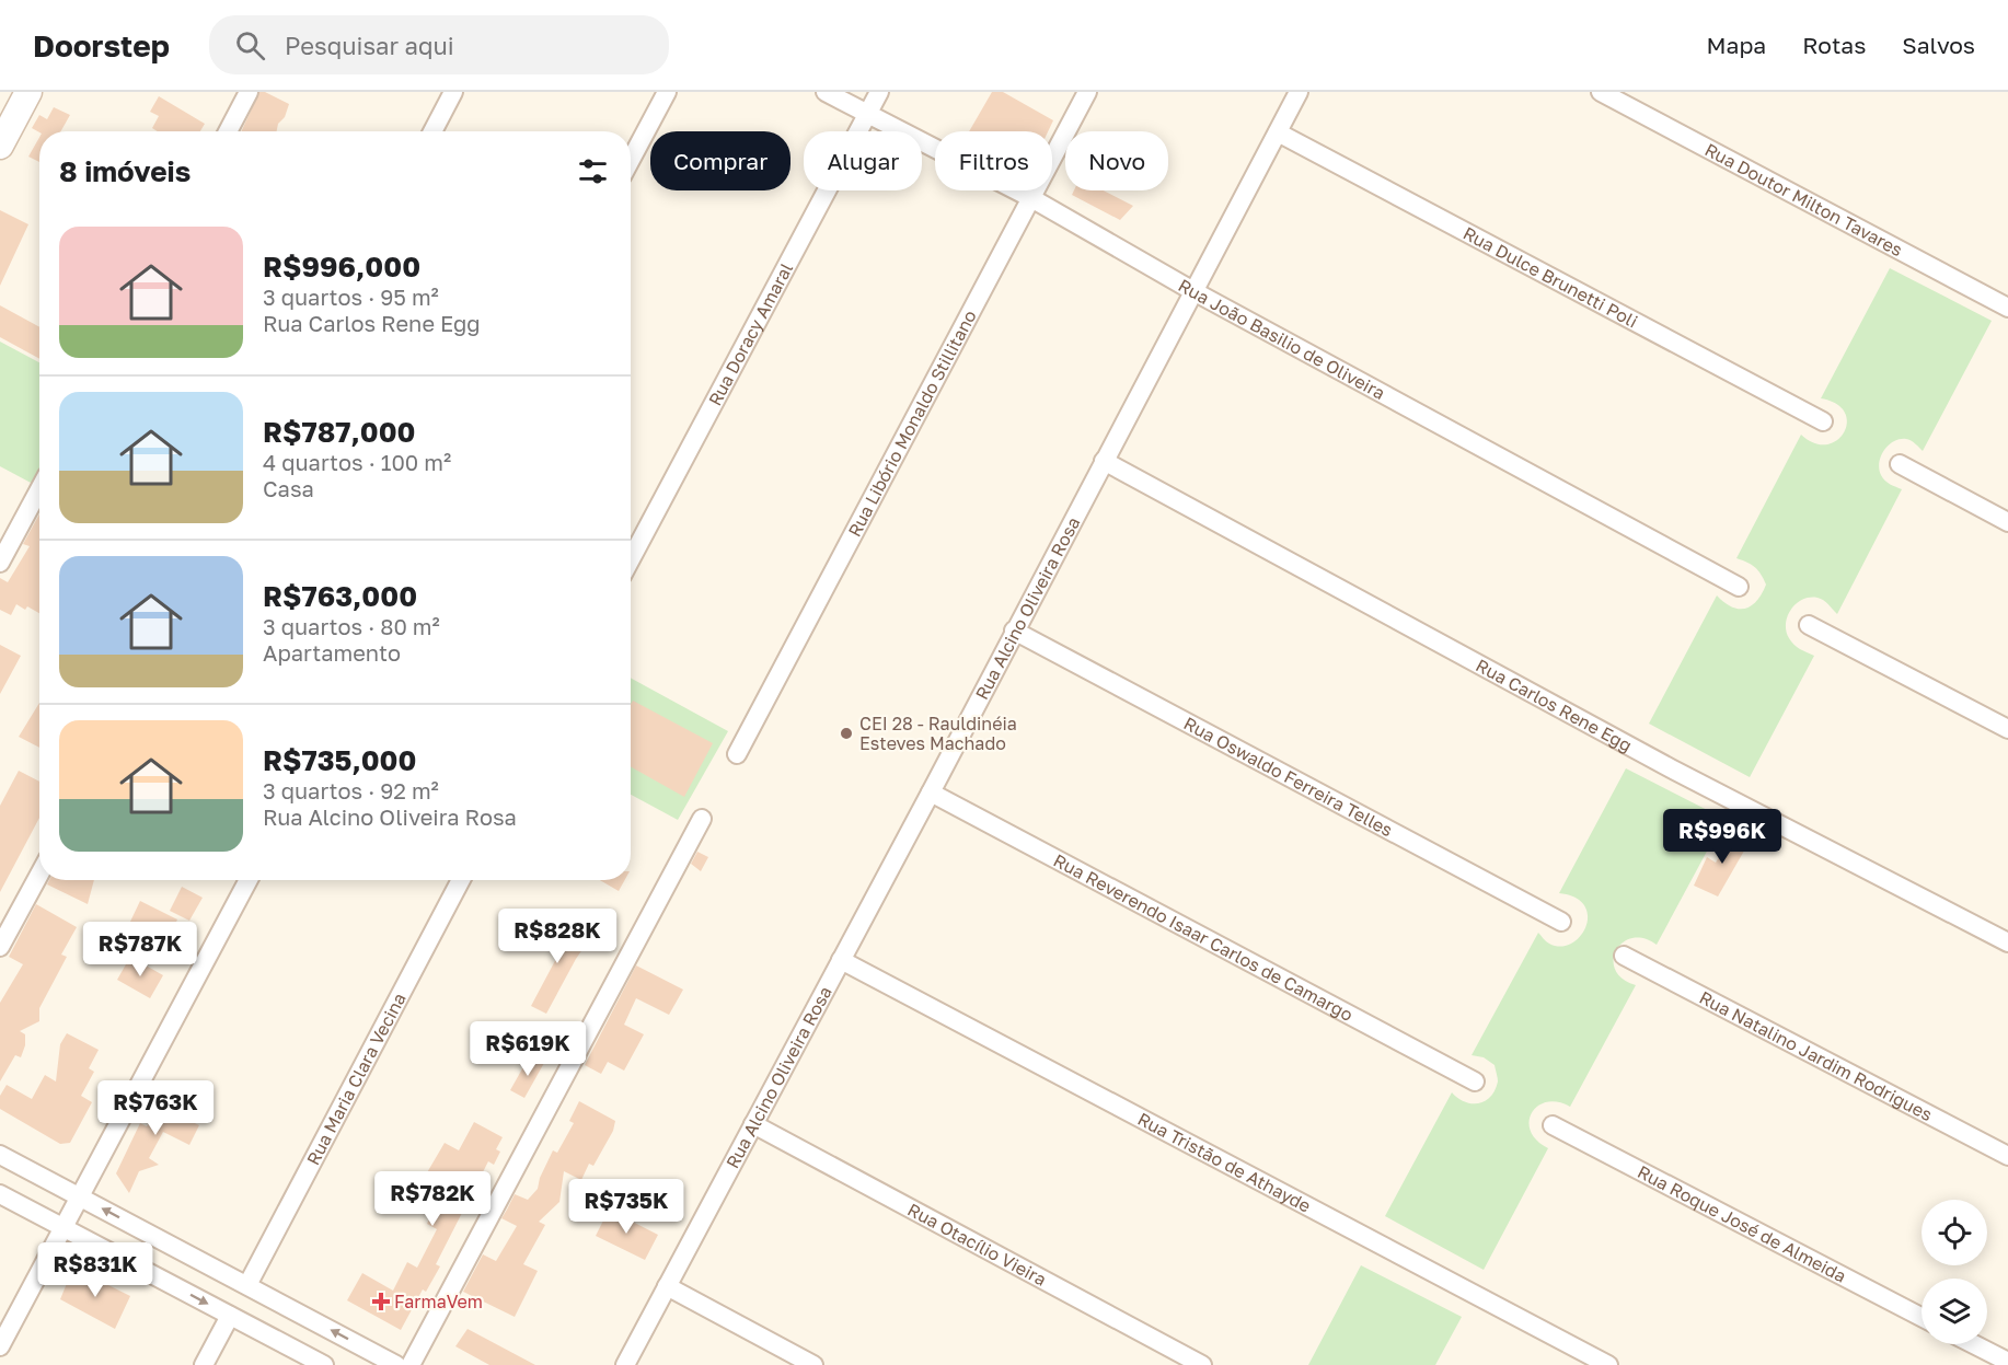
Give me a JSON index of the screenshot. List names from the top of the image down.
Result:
{
  "streets": {
    "street": [
      "Rua Doutor Milton Tavares",
      "Rua Dulce Brunetti Poli",
      "Rua Doracy Amaral",
      "Rua João Basilio de Oliveira",
      "Rua Libório Monaldo Stillitano",
      "Rua Alcino Oliveira Rosa",
      "Rua Carlos Rene Egg",
      "Rua Oswaldo Ferreira Telles",
      "Rua Reverendo Isaar Carlos de Camargo",
      "Rua Natalino Jardim Rodrigues",
      "Rua Maria Clara Vecina",
      "Rua Tristão de Athayde",
      "Rua Roque José de Almeida",
      "Rua Otacílio Vieira"
    ]
  },
  "crossings": [
    ["Rua Dulce Brunetti Poli", "Rua Alcino Oliveira Rosa"],
    ["Rua Doracy Amaral", "Rua João Basilio de Oliveira"],
    ["Rua João Basilio de Oliveira", "Rua Libório Monaldo Stillitano"],
    ["Rua João Basilio de Oliveira", "Rua Alcino Oliveira Rosa"],
    ["Rua Alcino Oliveira Rosa", "Rua Carlos Rene Egg"],
    ["Rua Alcino Oliveira Rosa", "Rua Oswaldo Ferreira Telles"],
    ["Rua Alcino Oliveira Rosa", "Rua Reverendo Isaar Carlos de Camargo"],
    ["Rua Alcino Oliveira Rosa", "Rua Tristão de Athayde"],
    ["Rua Alcino Oliveira Rosa", "Rua Otacílio Vieira"]
  ],
  "places": {
    "other": ["CEI 28 - Rauldinéia Esteves Machado"],
    "health": ["FarmaVem"]
  },
  "page": {
    "header": "Doorstep",
    "search": "Pesquisar aqui",
    "nav": ["Mapa", "Rotas", "Salvos"],
    "chip": [
      "Comprar",
      "Alugar",
      "Filtros",
      "Novo"
    ],
    "heading": "8 imóveis",
    "list": [
      {
        "name": "R$996,000",
        "note": "3 quartos · 95 m² · Rua Carlos Rene Egg"
      },
      {
        "name": "R$787,000",
        "note": "4 quartos · 100 m² · Casa"
      },
      {
        "name": "R$763,000",
        "note": "3 quartos · 80 m² · Apartamento"
      },
      {
        "name": "R$735,000",
        "note": "3 quartos · 92 m² · Rua Alcino Oliveira Rosa"
      }
    ],
    "price": [
      "R$996K",
      "R$828K",
      "R$787K",
      "R$619K",
      "R$763K",
      "R$782K",
      "R$735K",
      "R$831K"
    ]
  }
}
